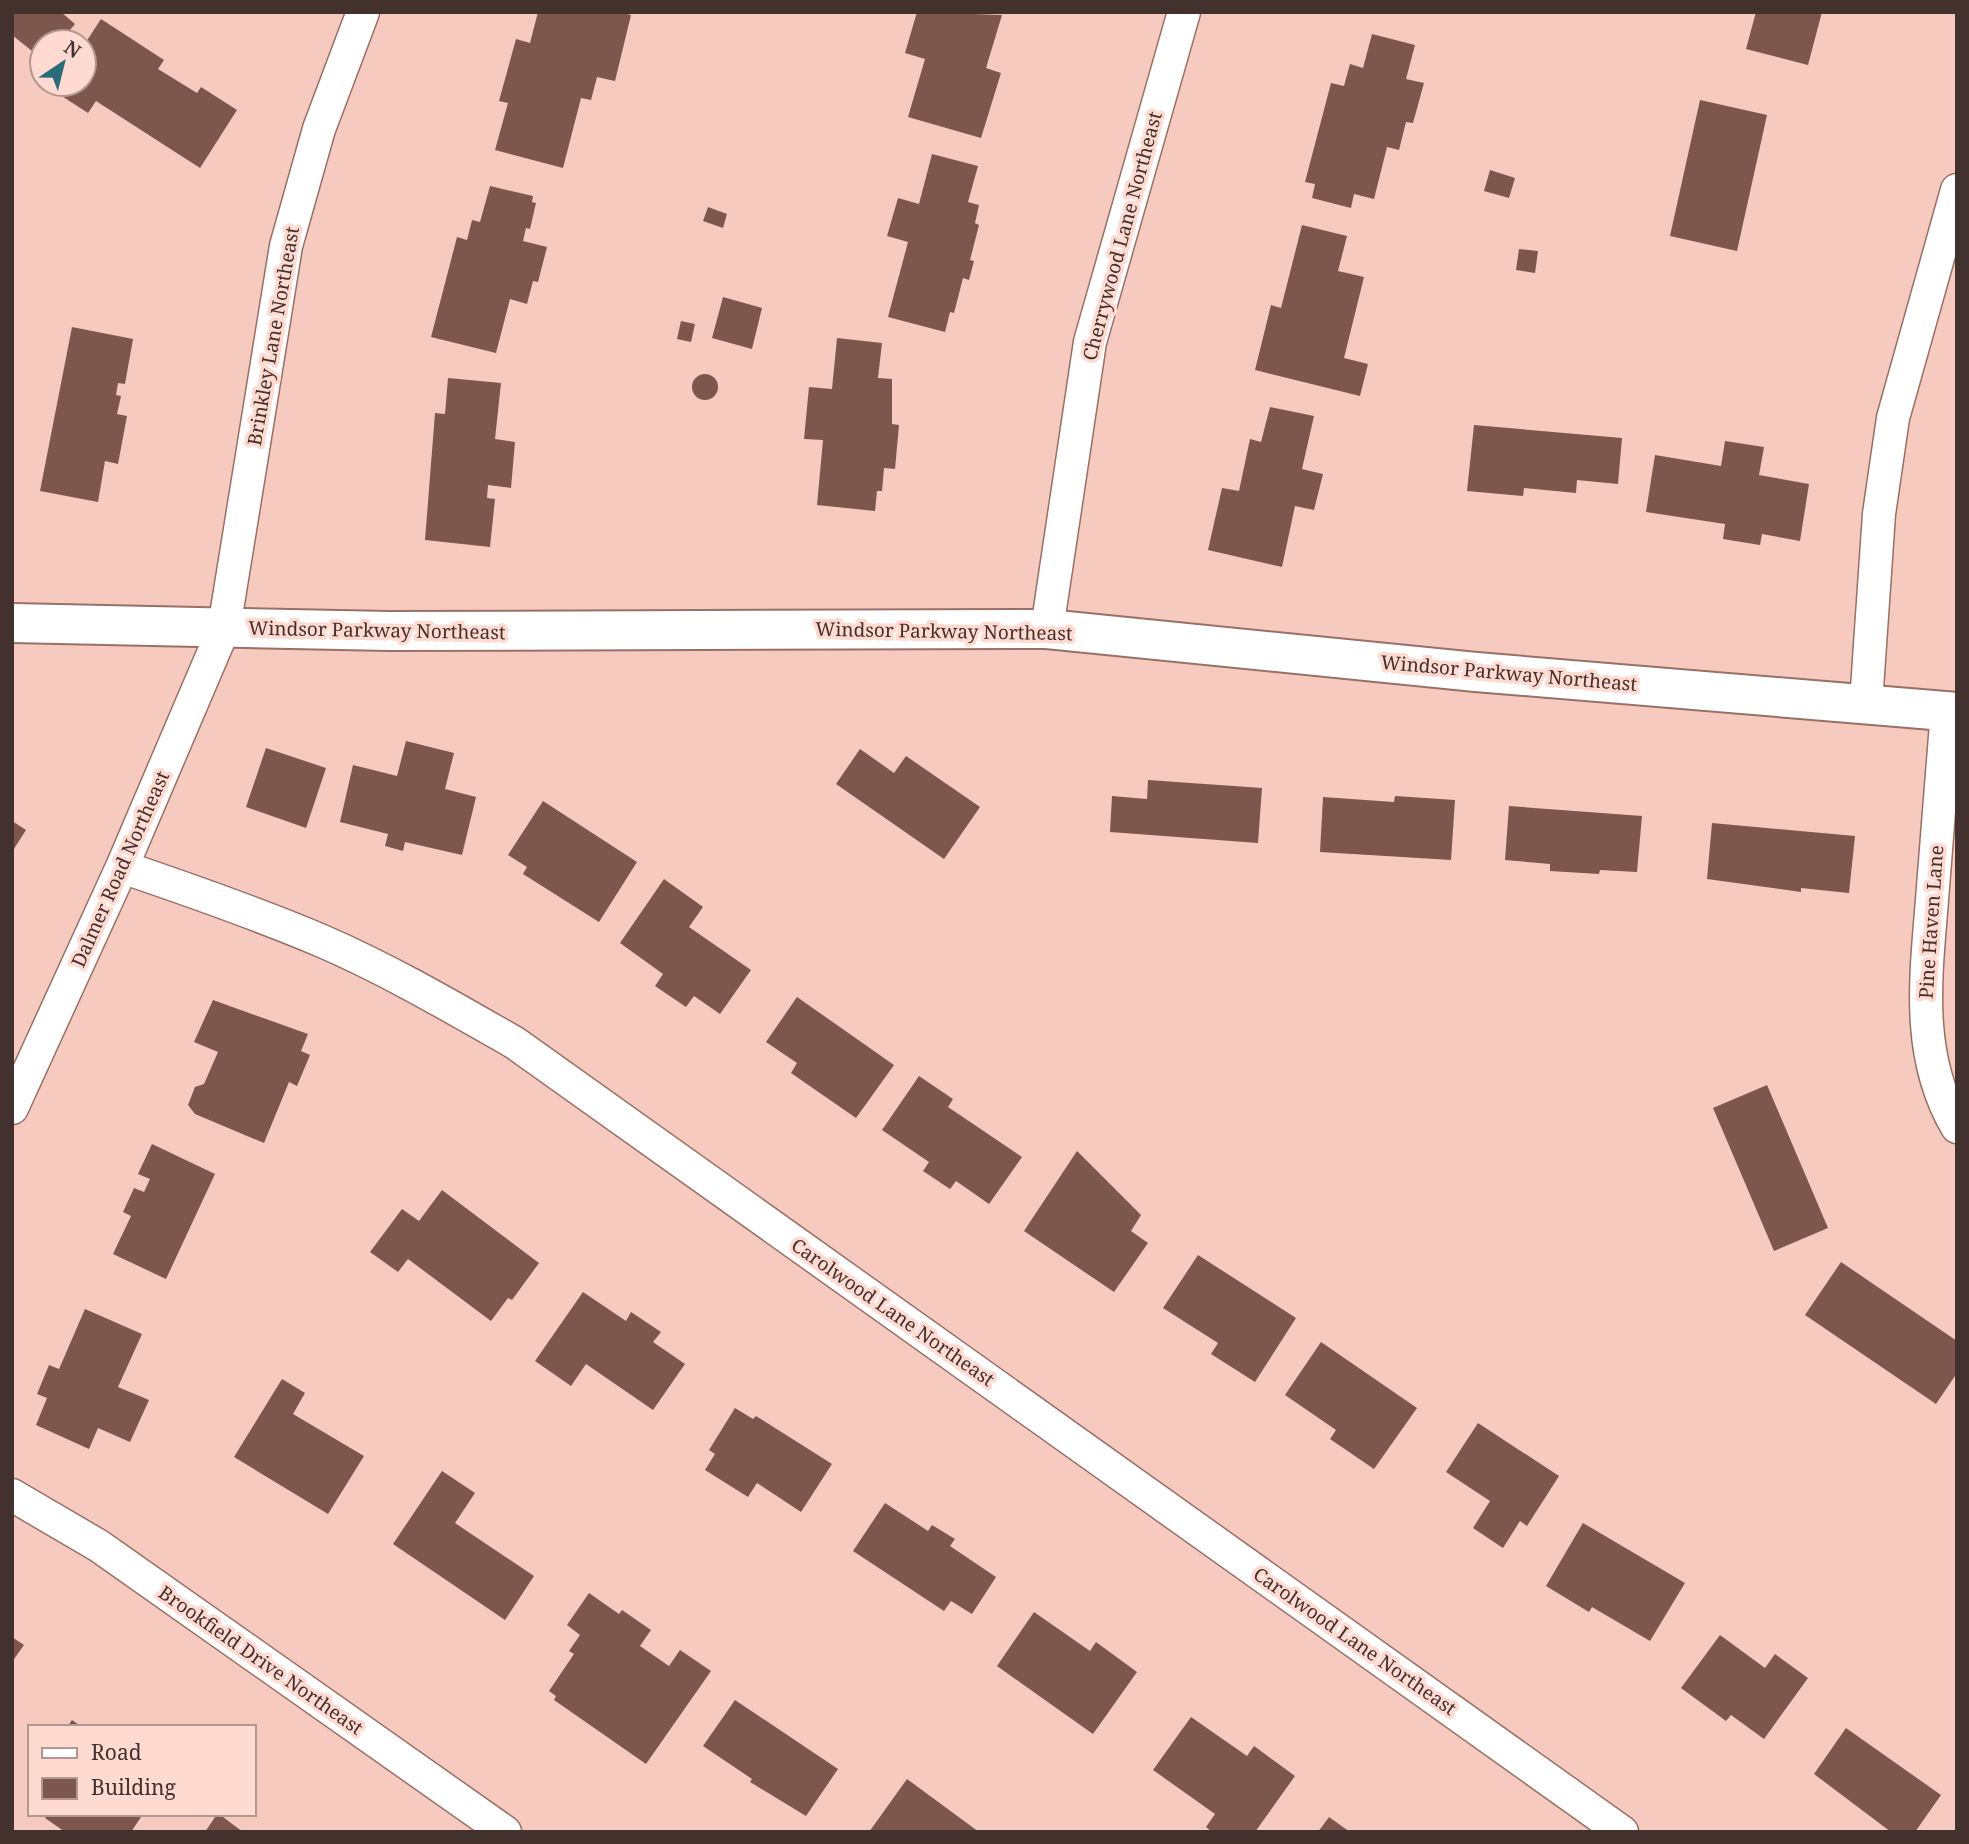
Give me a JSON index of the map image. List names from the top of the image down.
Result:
{
  "streets": {
    "street": [
      "Cherrywood Lane Northeast",
      "Brinkley Lane Northeast",
      "Windsor Parkway Northeast",
      "Dalmer Road Northeast",
      "Pine Haven Lane",
      "Carolwood Lane Northeast",
      "Brookfield Drive Northeast"
    ]
  },
  "crossings": [
    ["Cherrywood Lane Northeast", "Windsor Parkway Northeast"],
    ["Brinkley Lane Northeast", "Windsor Parkway Northeast"],
    ["Brinkley Lane Northeast", "Dalmer Road Northeast"],
    ["Windsor Parkway Northeast", "Dalmer Road Northeast"],
    ["Windsor Parkway Northeast", "Pine Haven Lane"],
    ["Dalmer Road Northeast", "Carolwood Lane Northeast"]
  ],
  "legend": ["Road", "Building"],
  "north": "top right"
}
